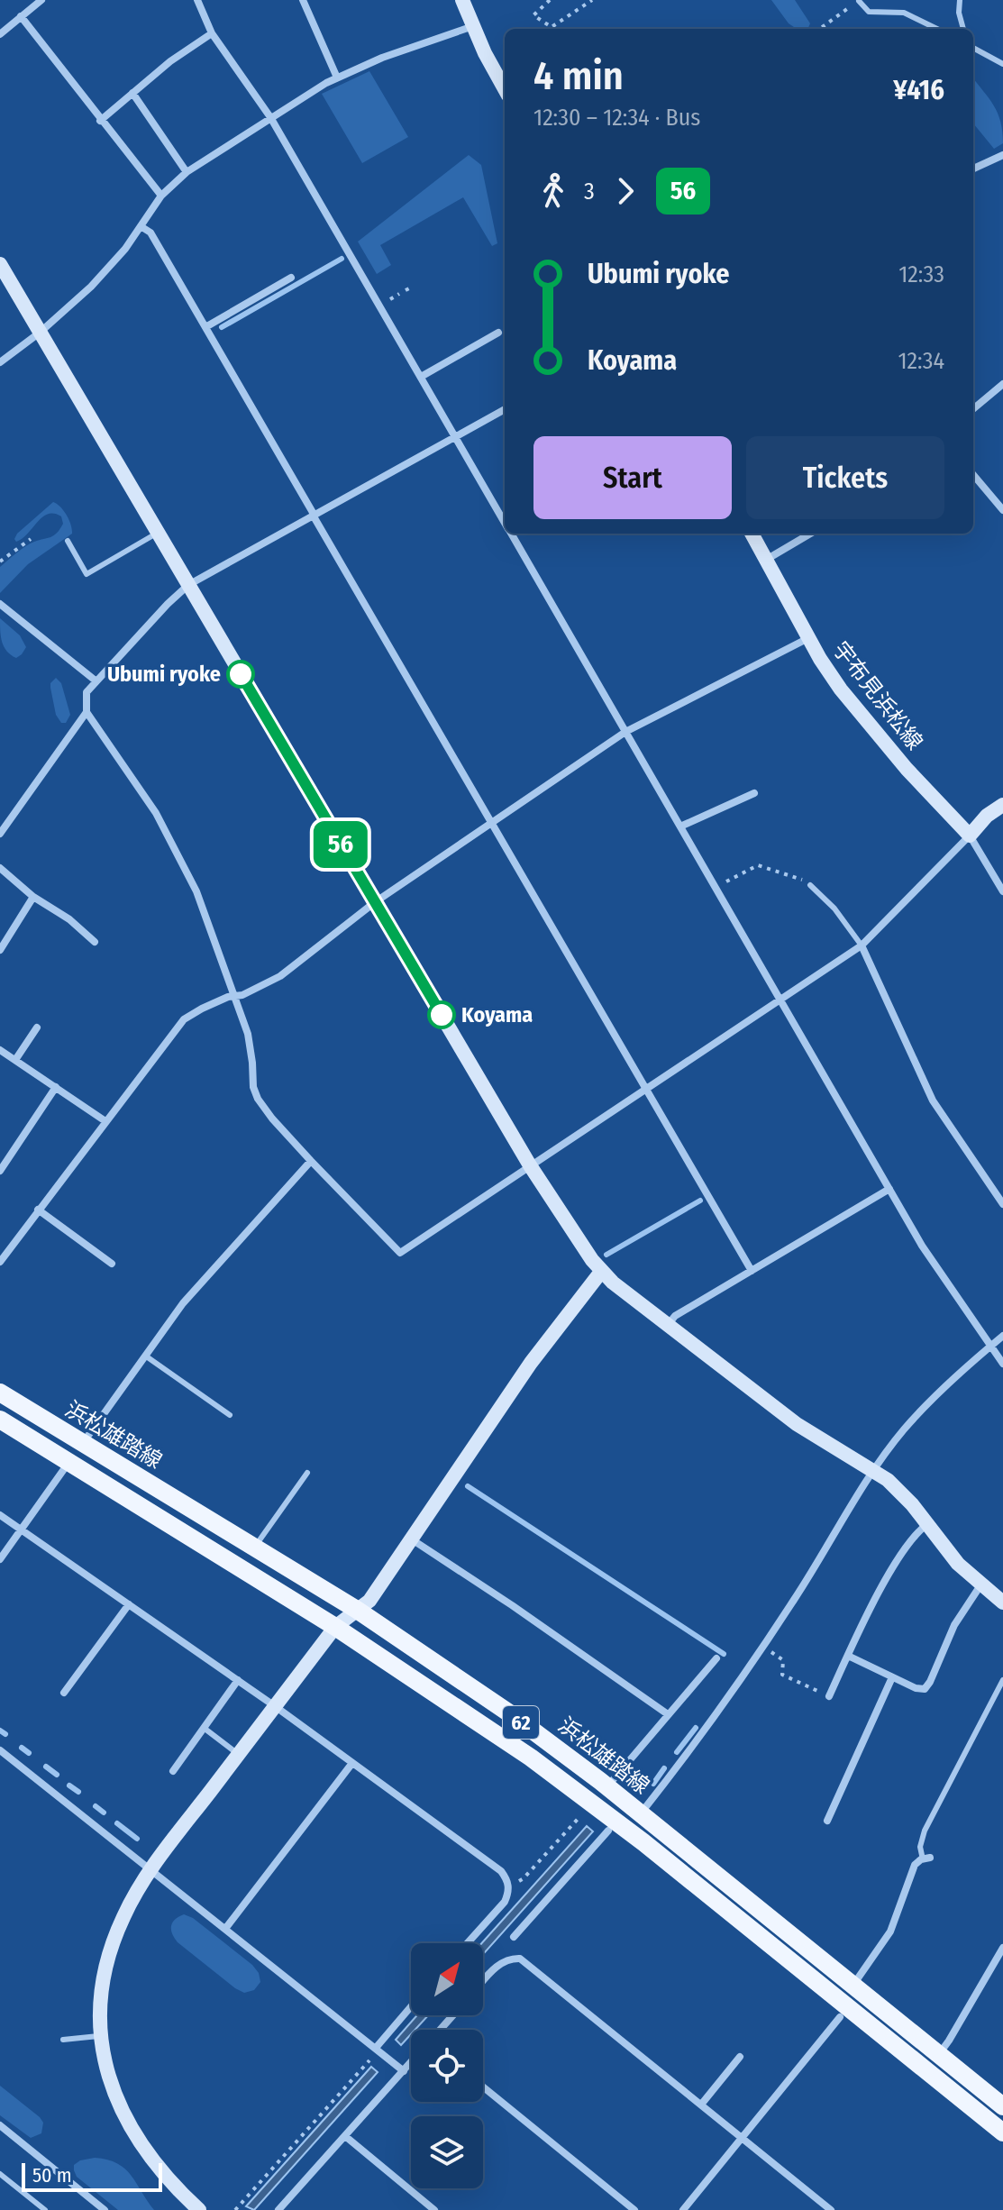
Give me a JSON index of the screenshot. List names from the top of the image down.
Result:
{
  "streets": {
    "main road": ["浜松雄踏線", "62"],
    "street": ["宇布見浜松線"]
  },
  "places": ["Ubumi ryoke", "Koyama"],
  "lines": ["bus line 56"],
  "scale_bar": "50 m",
  "north": "top right",
  "page": {
    "on_map": "56",
    "heading": ["4 min", "12:30 – 12:34 · Bus", "¥416"],
    "legs": ["3", "56"],
    "list": [
      {
        "name": "Ubumi ryoke",
        "value": "12:33"
      },
      {
        "name": "Koyama",
        "value": "12:34"
      }
    ],
    "buttons": ["Start", "Tickets"],
    "scale": "50 m"
  }
}
